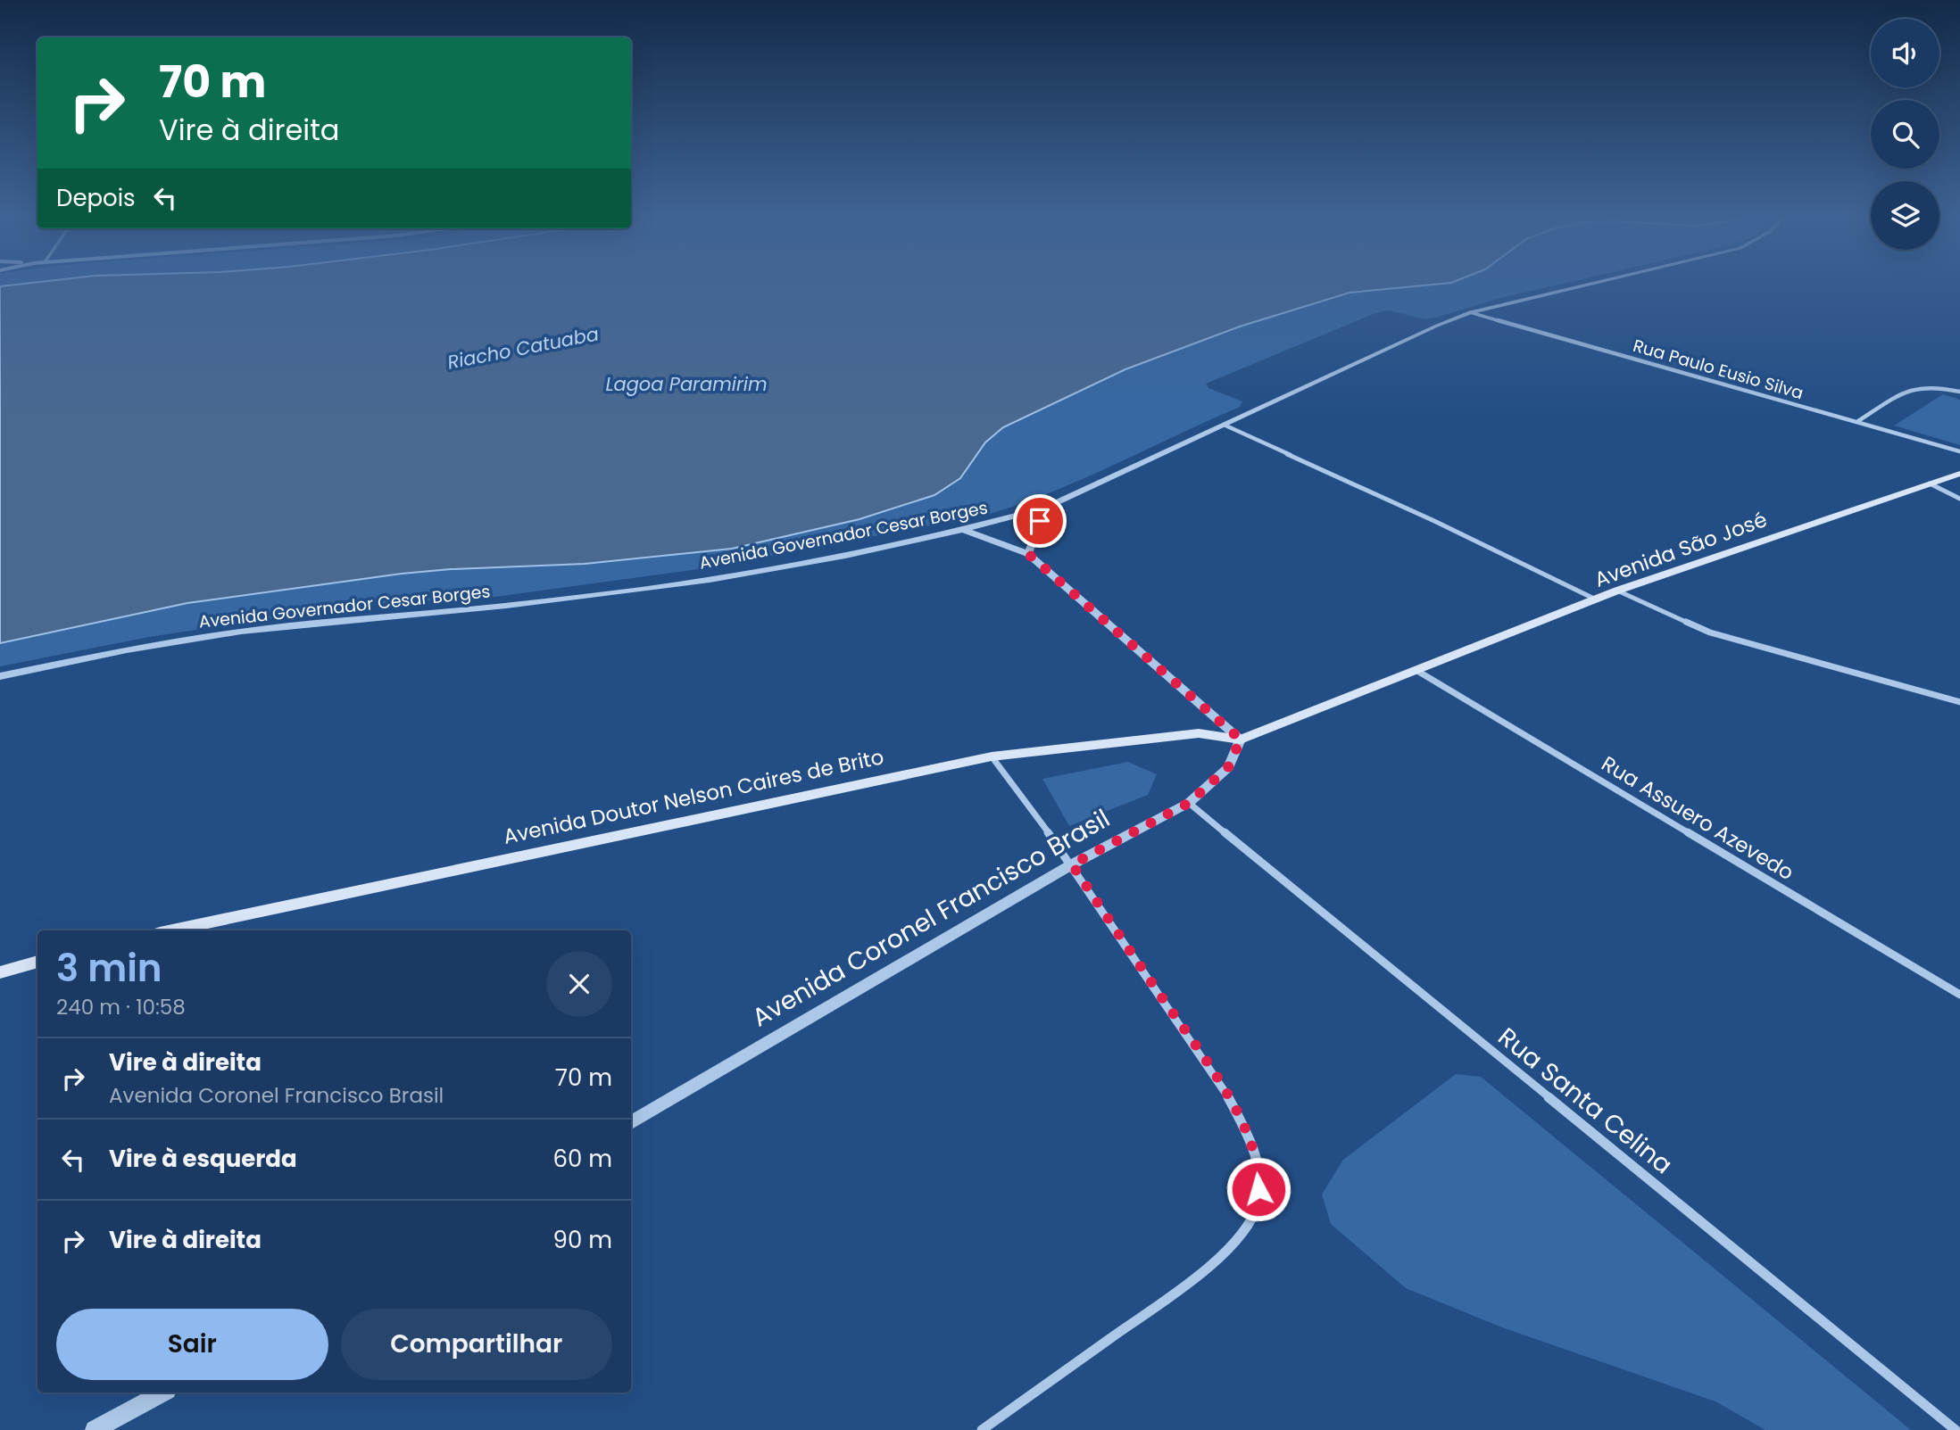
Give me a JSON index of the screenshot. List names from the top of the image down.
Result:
{
  "streets": {
    "main road": ["Avenida São José", "Avenida Doutor Nelson Caires de Brito"],
    "street": [
      "Rua Paulo Eusio Silva",
      "Avenida Governador Cesar Borges",
      "Rua Assuero Azevedo",
      "Avenida Coronel Francisco Brasil",
      "Rua Santa Celina"
    ]
  },
  "crossings": [
    ["Rua Paulo Eusio Silva", "Avenida Governador Cesar Borges"],
    ["Avenida São José", "Avenida Doutor Nelson Caires de Brito"],
    ["Avenida São José", "Rua Assuero Azevedo"],
    ["Avenida São José", "Avenida Coronel Francisco Brasil"],
    ["Avenida Doutor Nelson Caires de Brito", "Avenida Coronel Francisco Brasil"],
    ["Avenida Coronel Francisco Brasil", "Rua Santa Celina"]
  ],
  "water": ["Riacho Catuaba", "Lagoa Paramirim"],
  "page": {
    "turn": ["70 m", "Vire à direita"],
    "then": "Depois",
    "heading": ["3 min", "240 m · 10:58"],
    "list": [
      {
        "name": "Vire à direita",
        "note": "Avenida Coronel Francisco Brasil",
        "value": "70 m"
      },
      {
        "name": "Vire à esquerda",
        "value": "60 m"
      },
      {
        "name": "Vire à direita",
        "value": "90 m"
      }
    ],
    "buttons": ["Sair", "Compartilhar"]
  }
}
